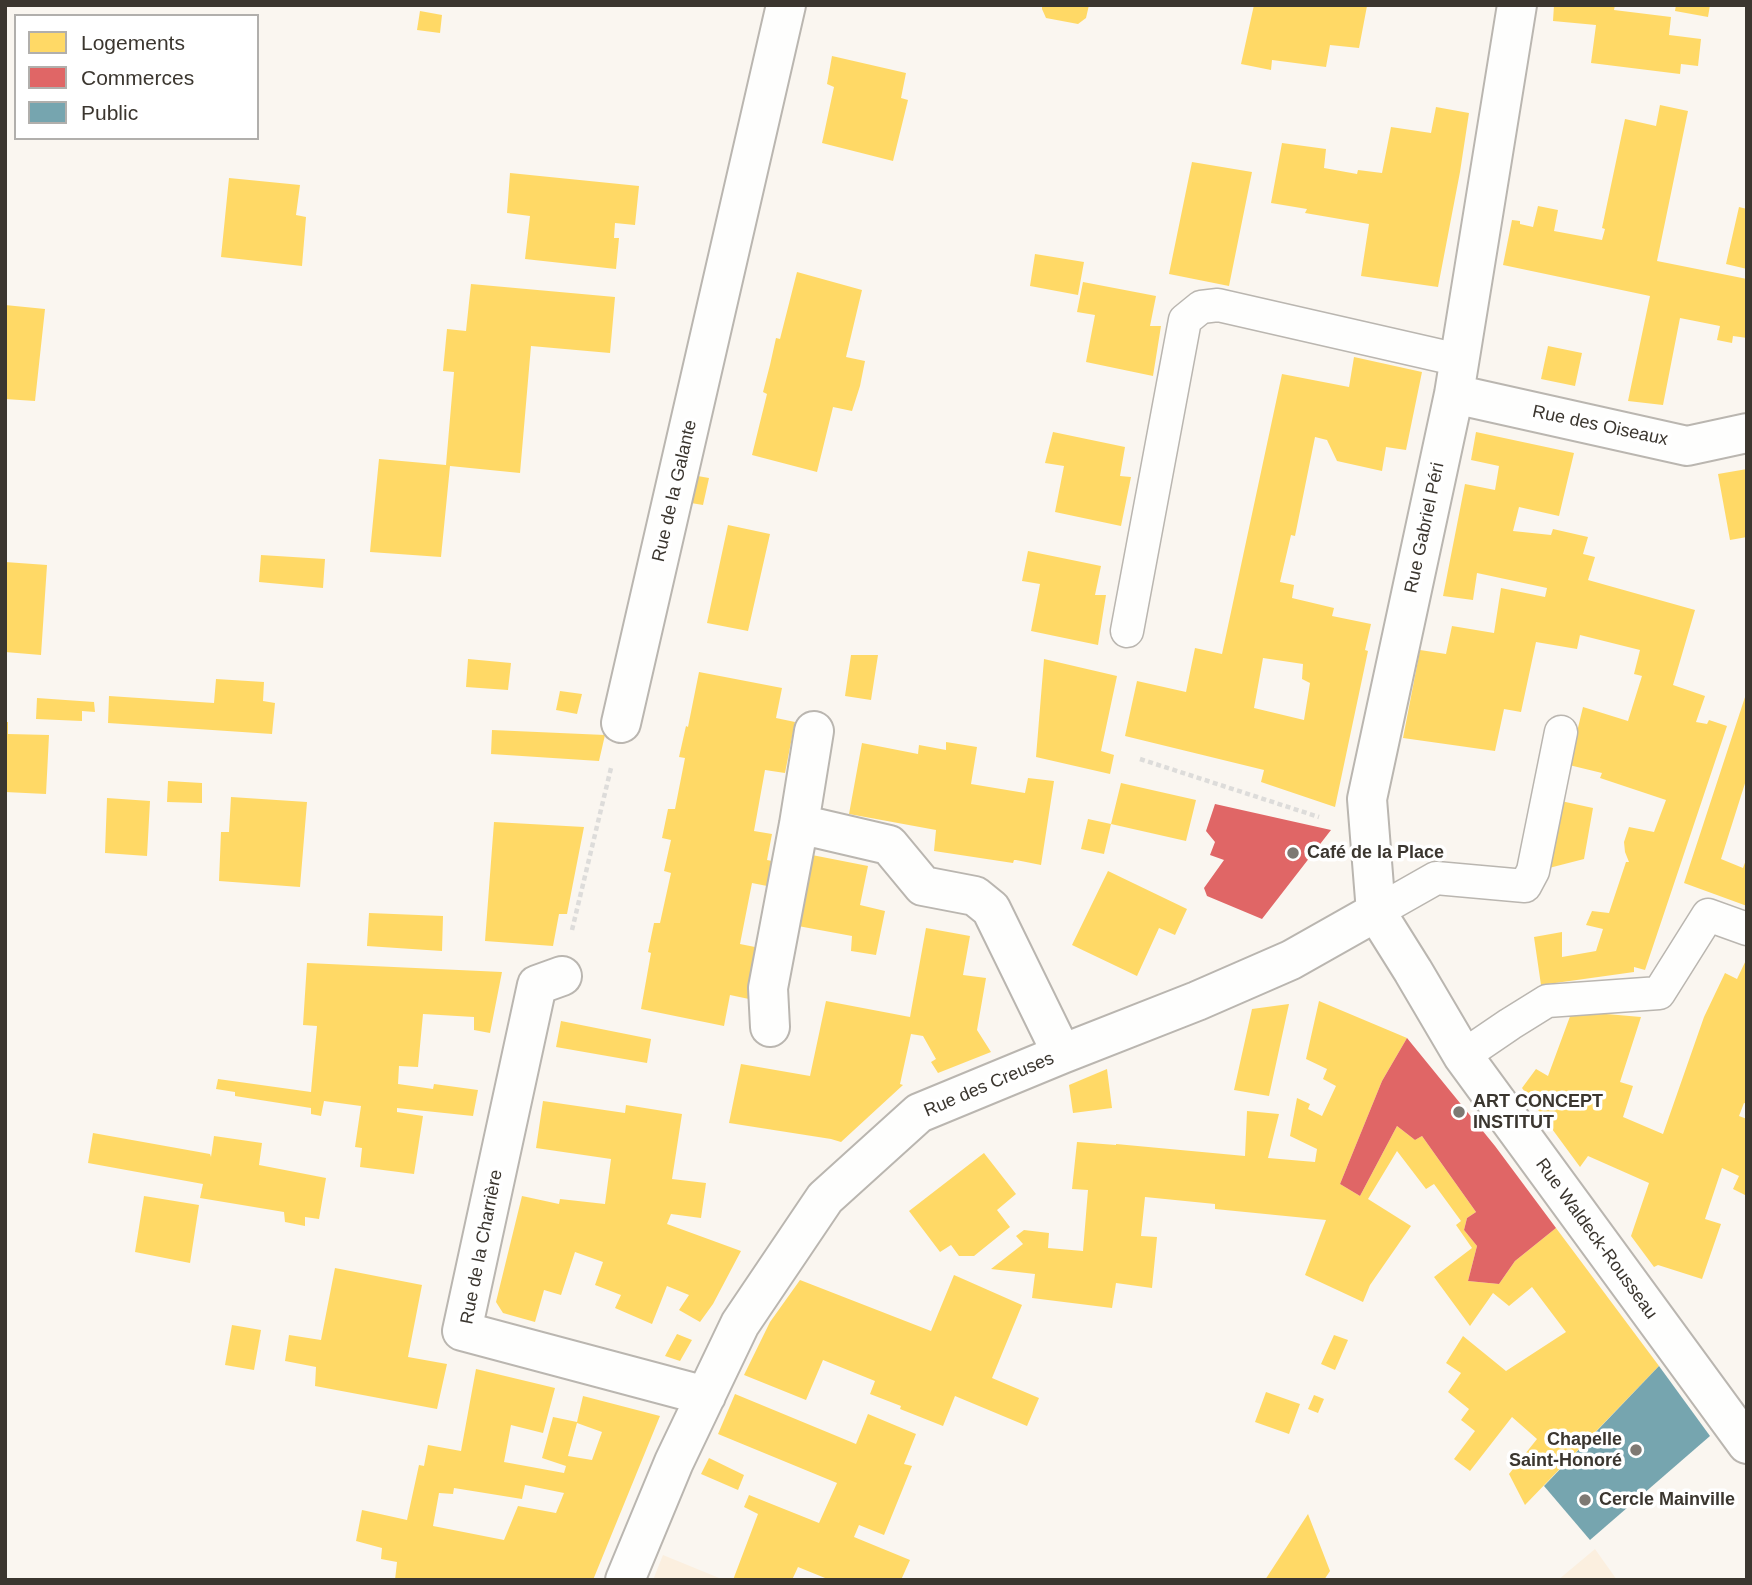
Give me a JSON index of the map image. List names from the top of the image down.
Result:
{
  "streets": {
    "street": [
      "Rue des Oiseaux",
      "Rue de la Galante",
      "Rue Gabriel Péri",
      "Rue des Creuses",
      "Rue Waldeck-Rousseau",
      "Rue de la Charrière"
    ]
  },
  "crossings": [
    ["Rue des Oiseaux", "Rue Gabriel Péri"],
    ["Rue Gabriel Péri", "Rue des Creuses"],
    ["Rue Gabriel Péri", "Rue Waldeck-Rousseau"],
    ["Rue des Creuses", "Rue de la Charrière"]
  ],
  "places": [
    "Café de la Place",
    "ART CONCEPT INSTITUT",
    "Chapelle Saint-Honoré",
    "Cercle Mainville"
  ],
  "legend": ["Logements", "Commerces", "Public"]
}
